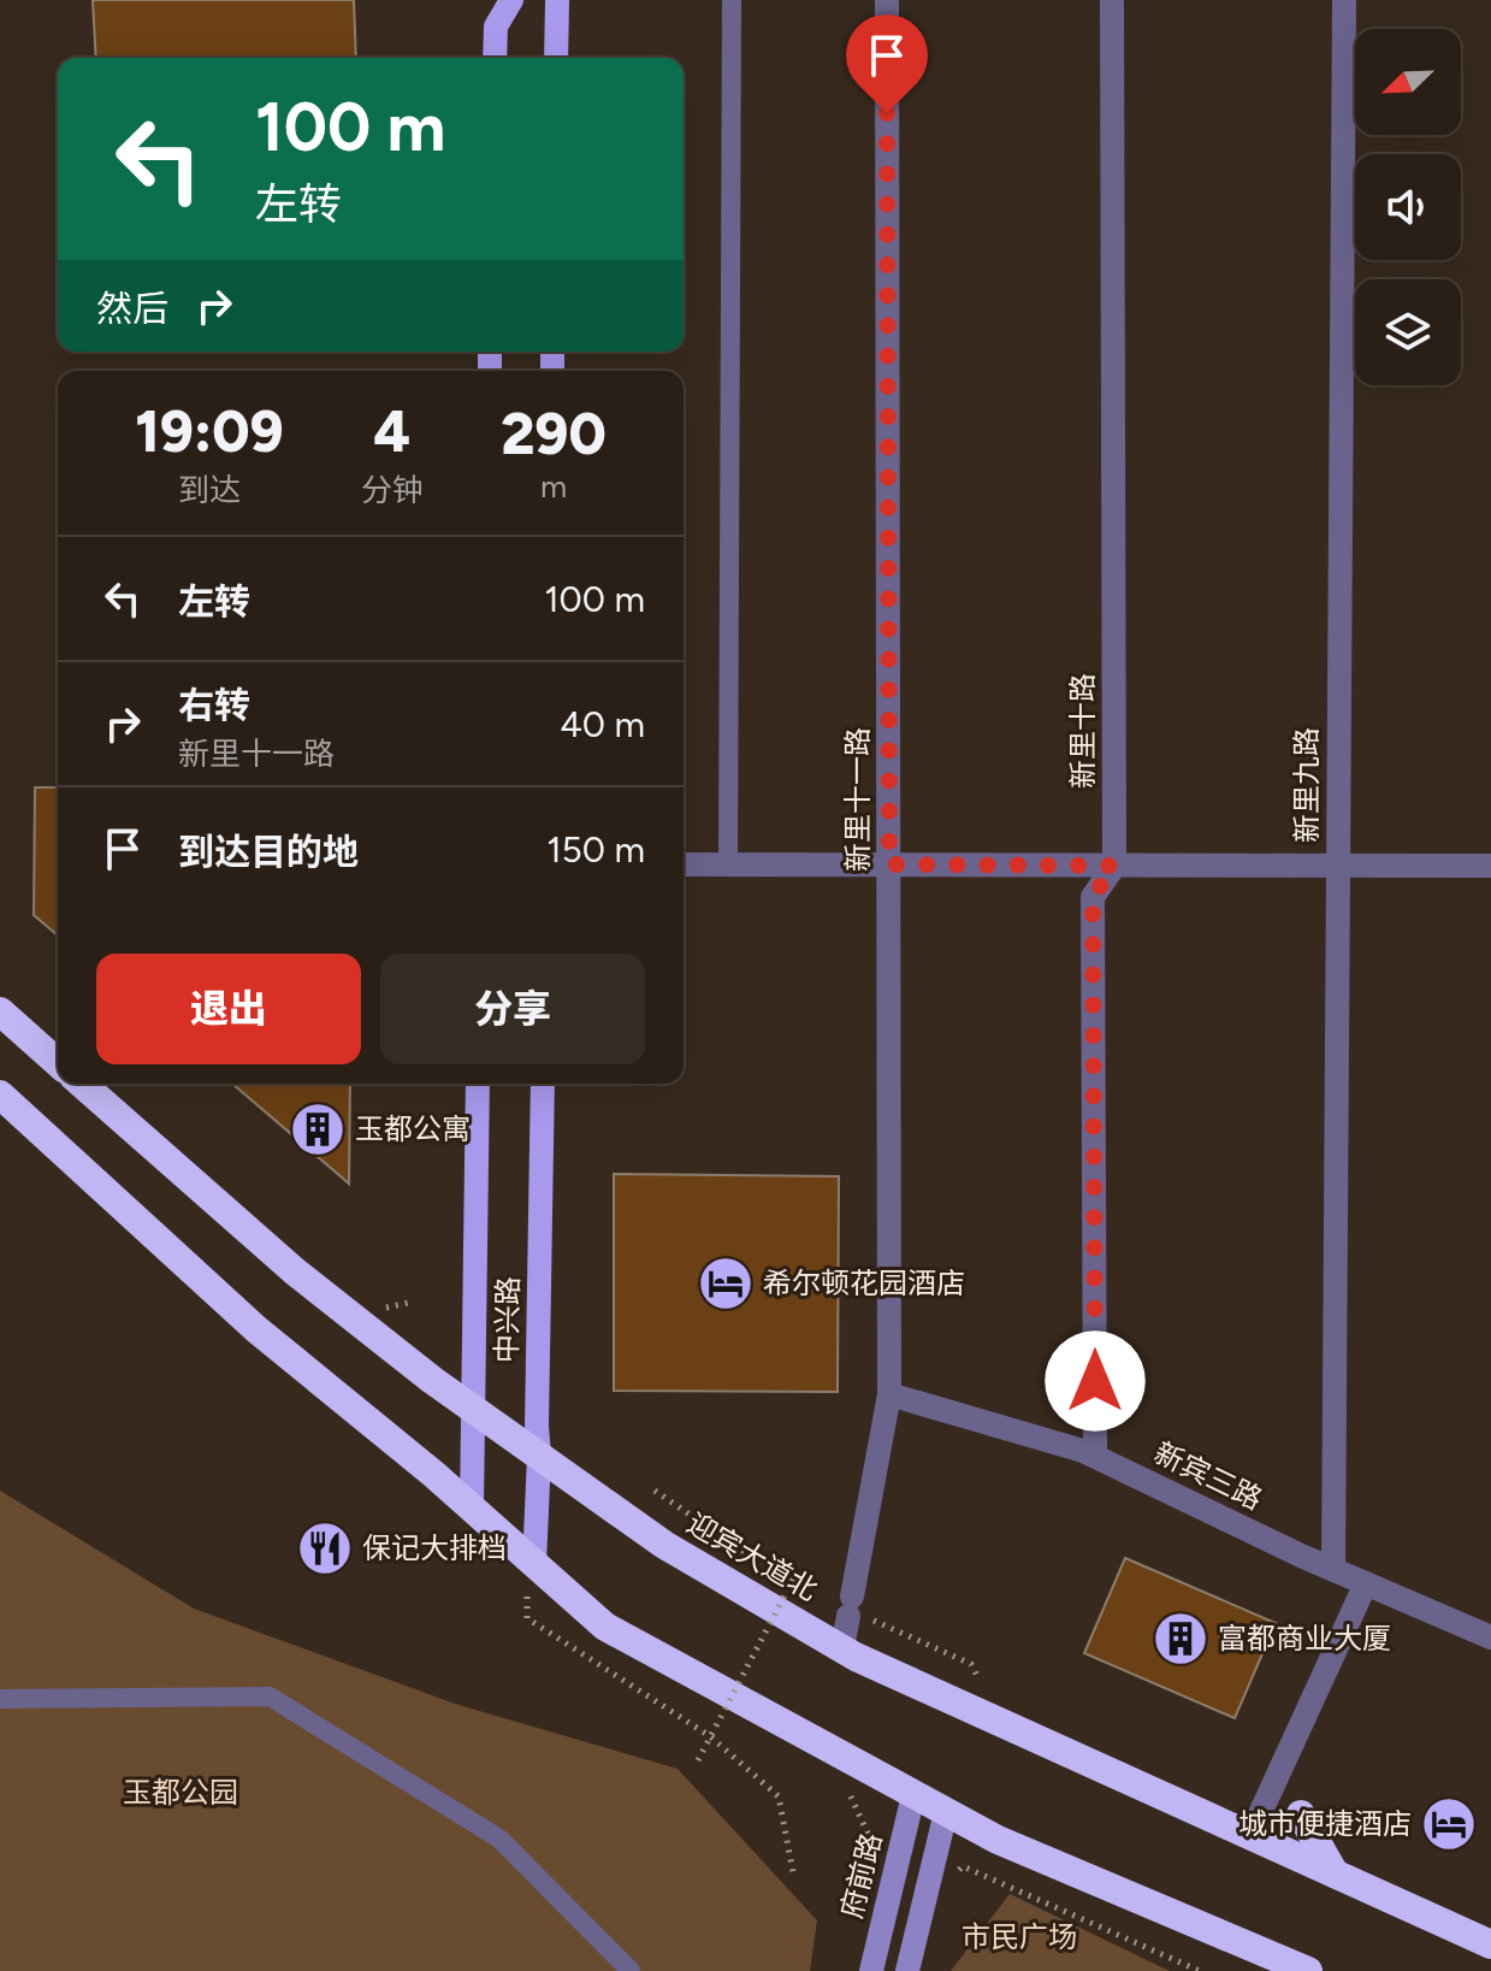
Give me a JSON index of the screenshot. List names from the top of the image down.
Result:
{
  "streets": {
    "highway": ["迎宾大道北"],
    "main road": ["中兴路", "府前路"],
    "street": [
      "新里十路",
      "新里九路",
      "新里十一路",
      "新宾三路"
    ]
  },
  "crossings": [
    ["新里十路", "新宾三路"],
    ["新里九路", "新宾三路"],
    ["新里十一路", "新宾三路"],
    ["新里十一路", "迎宾大道北"],
    ["中兴路", "迎宾大道北"]
  ],
  "parks": ["玉都公园", "市民广场"],
  "places": {
    "building": ["玉都公寓", "富都商业大厦"],
    "hotel": ["希尔顿花园酒店", "城市便捷酒店"],
    "restaurant": ["保记大排档"]
  },
  "north": "bottom left",
  "page": {
    "turn": ["100 m", "左转"],
    "then": "然后",
    "eta": [
      "19:09",
      "到达",
      "4",
      "分钟",
      "290",
      "m"
    ],
    "list": [
      {
        "name": "左转",
        "value": "100 m"
      },
      {
        "name": "右转",
        "note": "新里十一路",
        "value": "40 m"
      },
      {
        "name": "到达目的地",
        "value": "150 m"
      }
    ],
    "buttons": ["退出", "分享"]
  }
}
